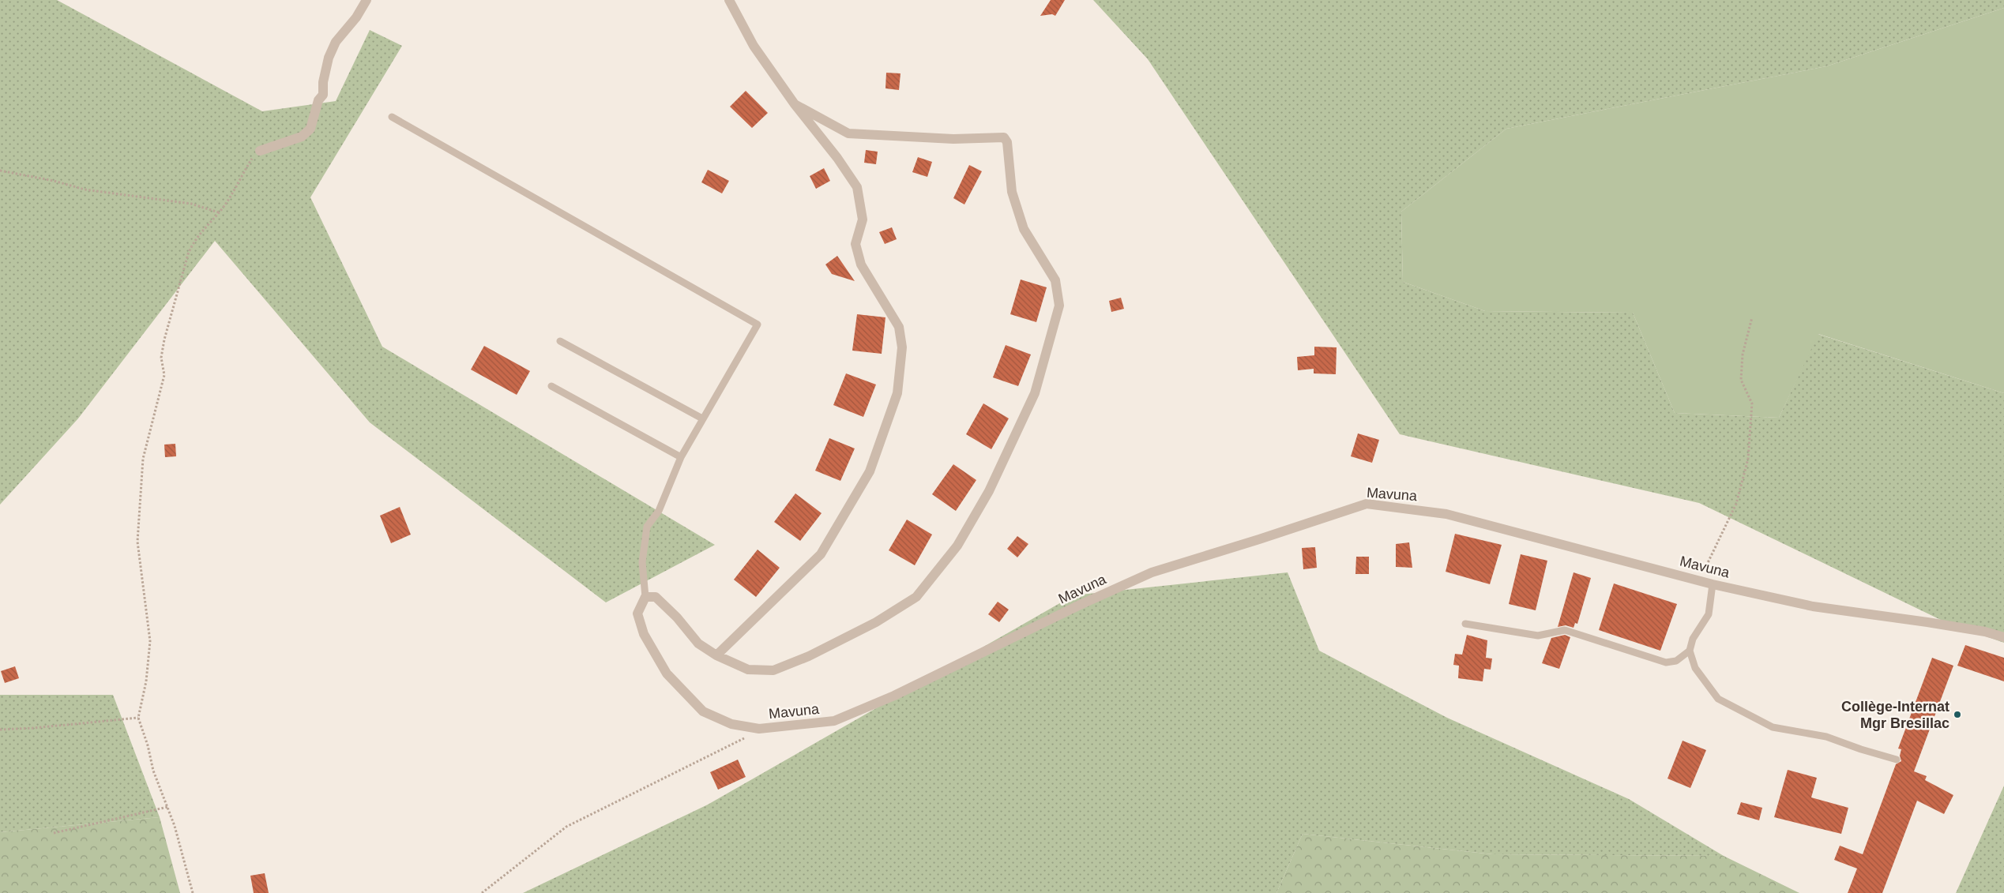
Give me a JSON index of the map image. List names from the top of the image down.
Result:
{
  "streets": {
    "street": ["Mavuna"]
  },
  "places": ["Collège-Internat Mgr Bresillac"]
}
